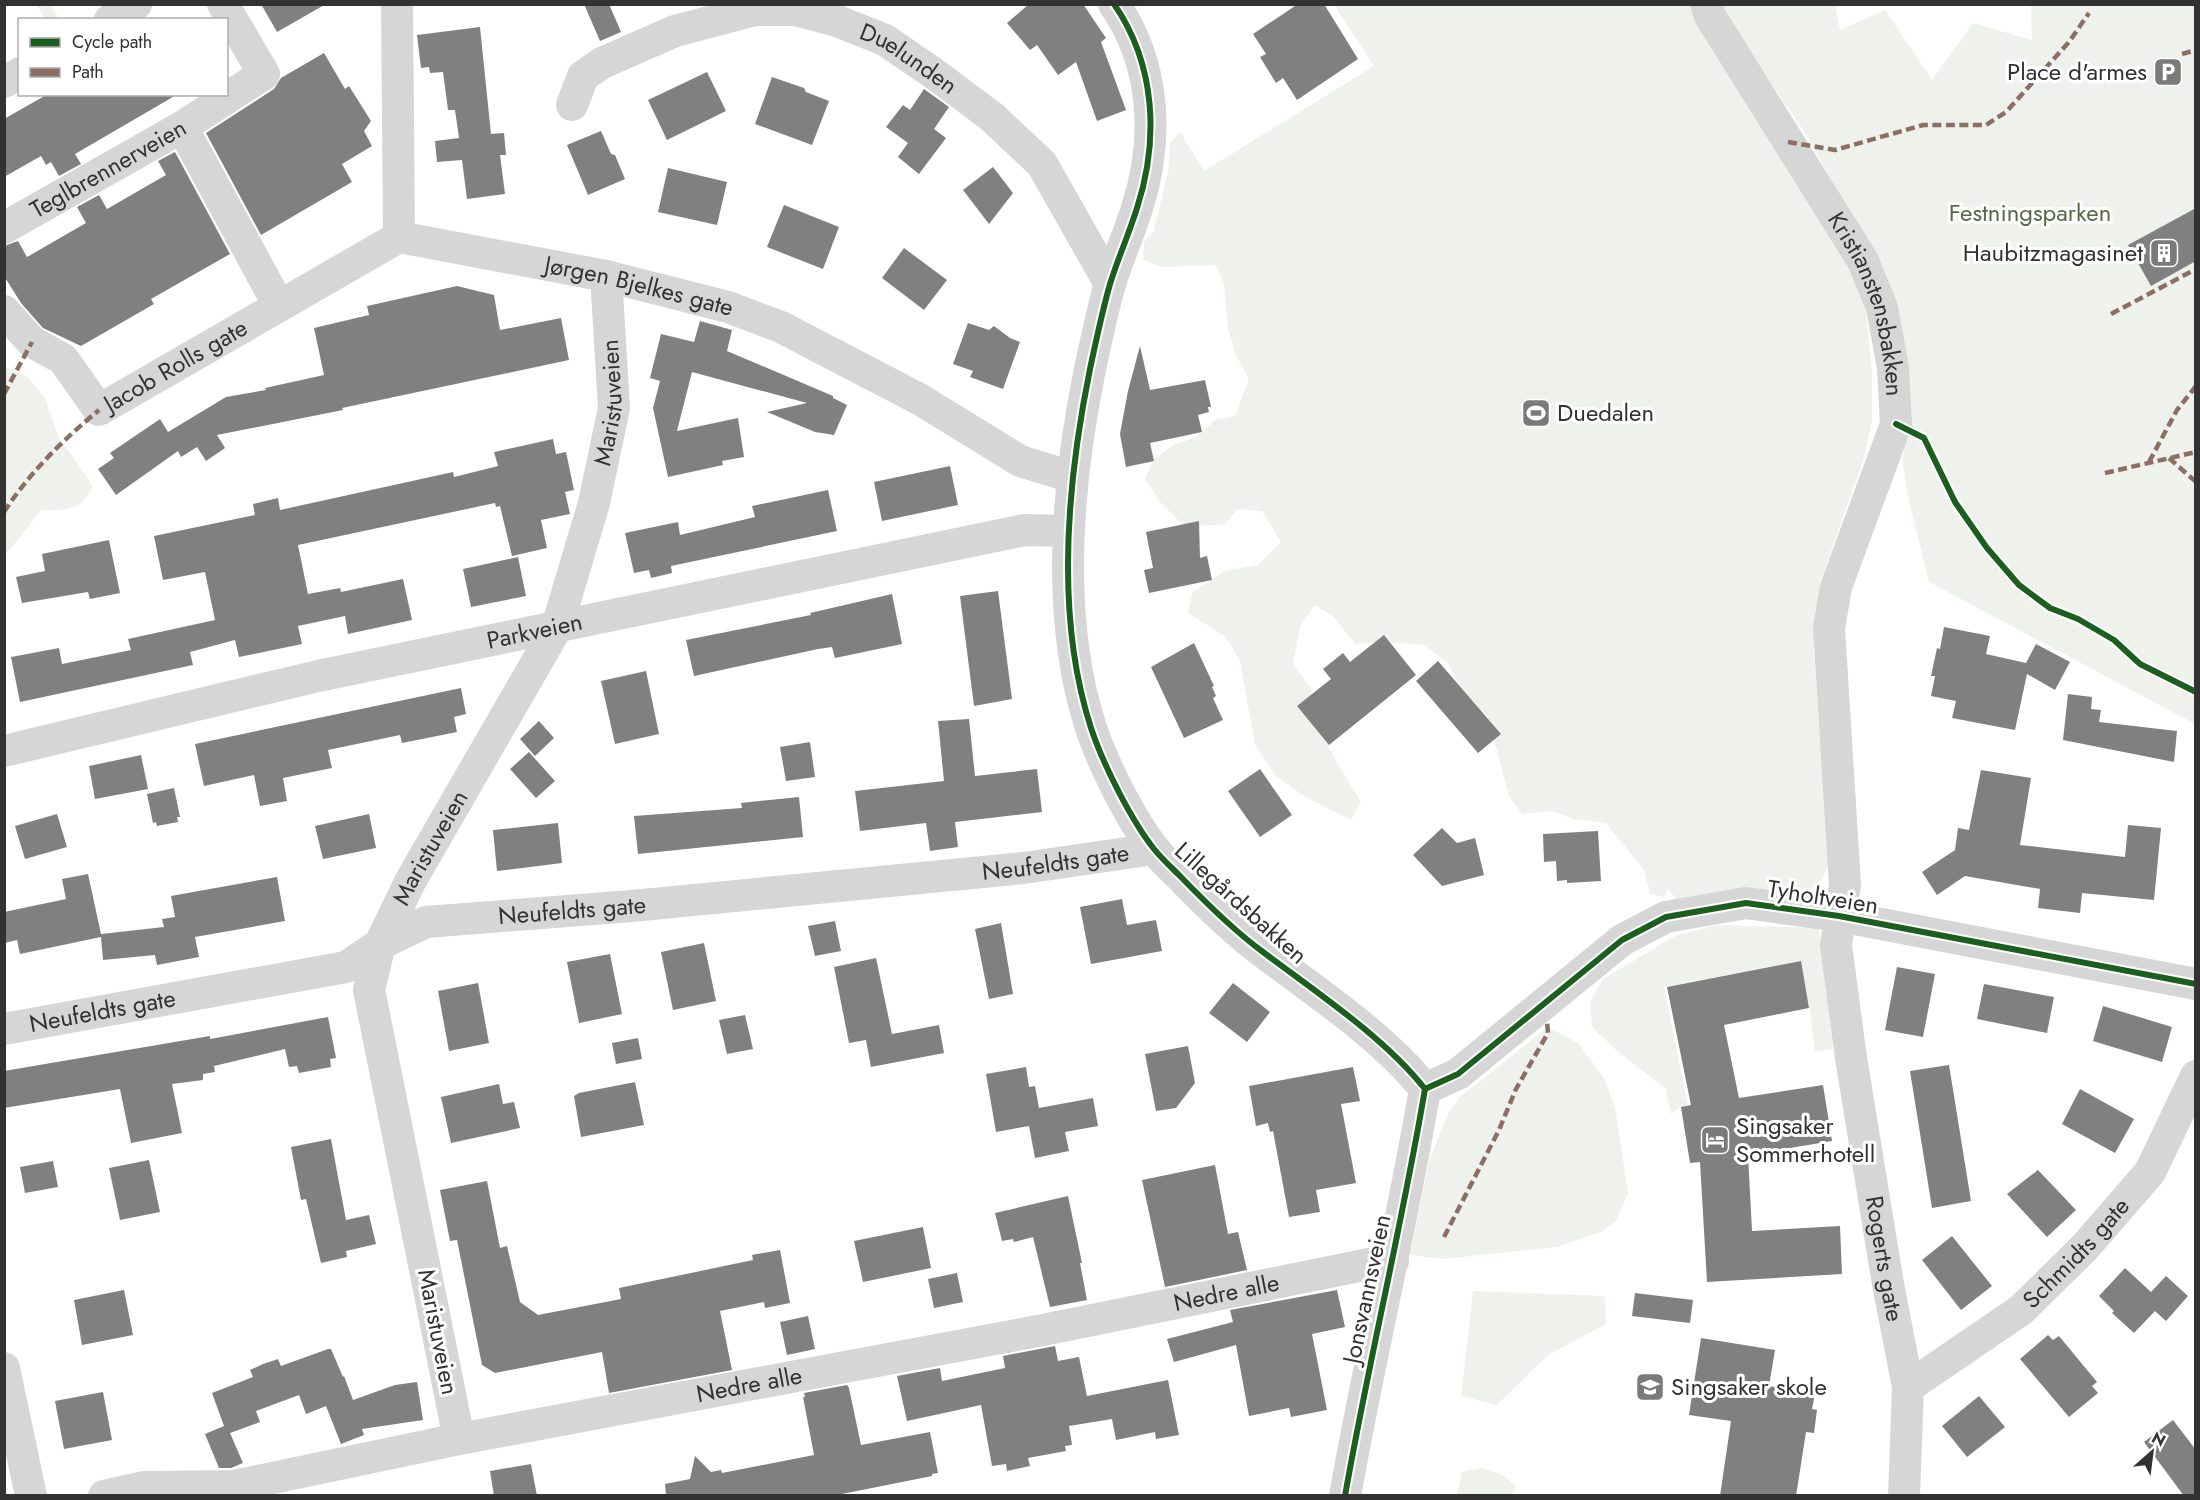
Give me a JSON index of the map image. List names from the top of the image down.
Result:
{
  "streets": {
    "street": [
      "Duelunden",
      "Teglbrennerveien",
      "Jørgen Bjelkes gate",
      "Kristianstensbakken",
      "Jacob Rolls gate",
      "Maristuveien",
      "Parkveien",
      "Neufeldts gate",
      "Tyholtveien",
      "Lillegårdsbakken",
      "Schmidts gate",
      "Rogerts gate",
      "Jonsvannsveien",
      "Nedre alle"
    ]
  },
  "crossings": [
    ["Duelunden", "Lillegårdsbakken"],
    ["Jørgen Bjelkes gate", "Jacob Rolls gate"],
    ["Jørgen Bjelkes gate", "Maristuveien"],
    ["Jørgen Bjelkes gate", "Lillegårdsbakken"],
    ["Kristianstensbakken", "Tyholtveien"],
    ["Kristianstensbakken", "Rogerts gate"],
    ["Maristuveien", "Parkveien"],
    ["Maristuveien", "Neufeldts gate"],
    ["Maristuveien", "Nedre alle"],
    ["Parkveien", "Lillegårdsbakken"],
    ["Neufeldts gate", "Lillegårdsbakken"],
    ["Tyholtveien", "Lillegårdsbakken"],
    ["Tyholtveien", "Rogerts gate"],
    ["Tyholtveien", "Jonsvannsveien"],
    ["Lillegårdsbakken", "Jonsvannsveien"],
    ["Schmidts gate", "Rogerts gate"],
    ["Jonsvannsveien", "Nedre alle"]
  ],
  "parks": ["Festningsparken"],
  "places": {
    "parking": ["Place d'armes"],
    "building": ["Haubitzmagasinet"],
    "sports": ["Duedalen"],
    "hotel": ["Singsaker Sommerhotell"],
    "school or university": ["Singsaker skole"]
  },
  "legend": ["Cycle path", "Path"],
  "north": "top right"
}
